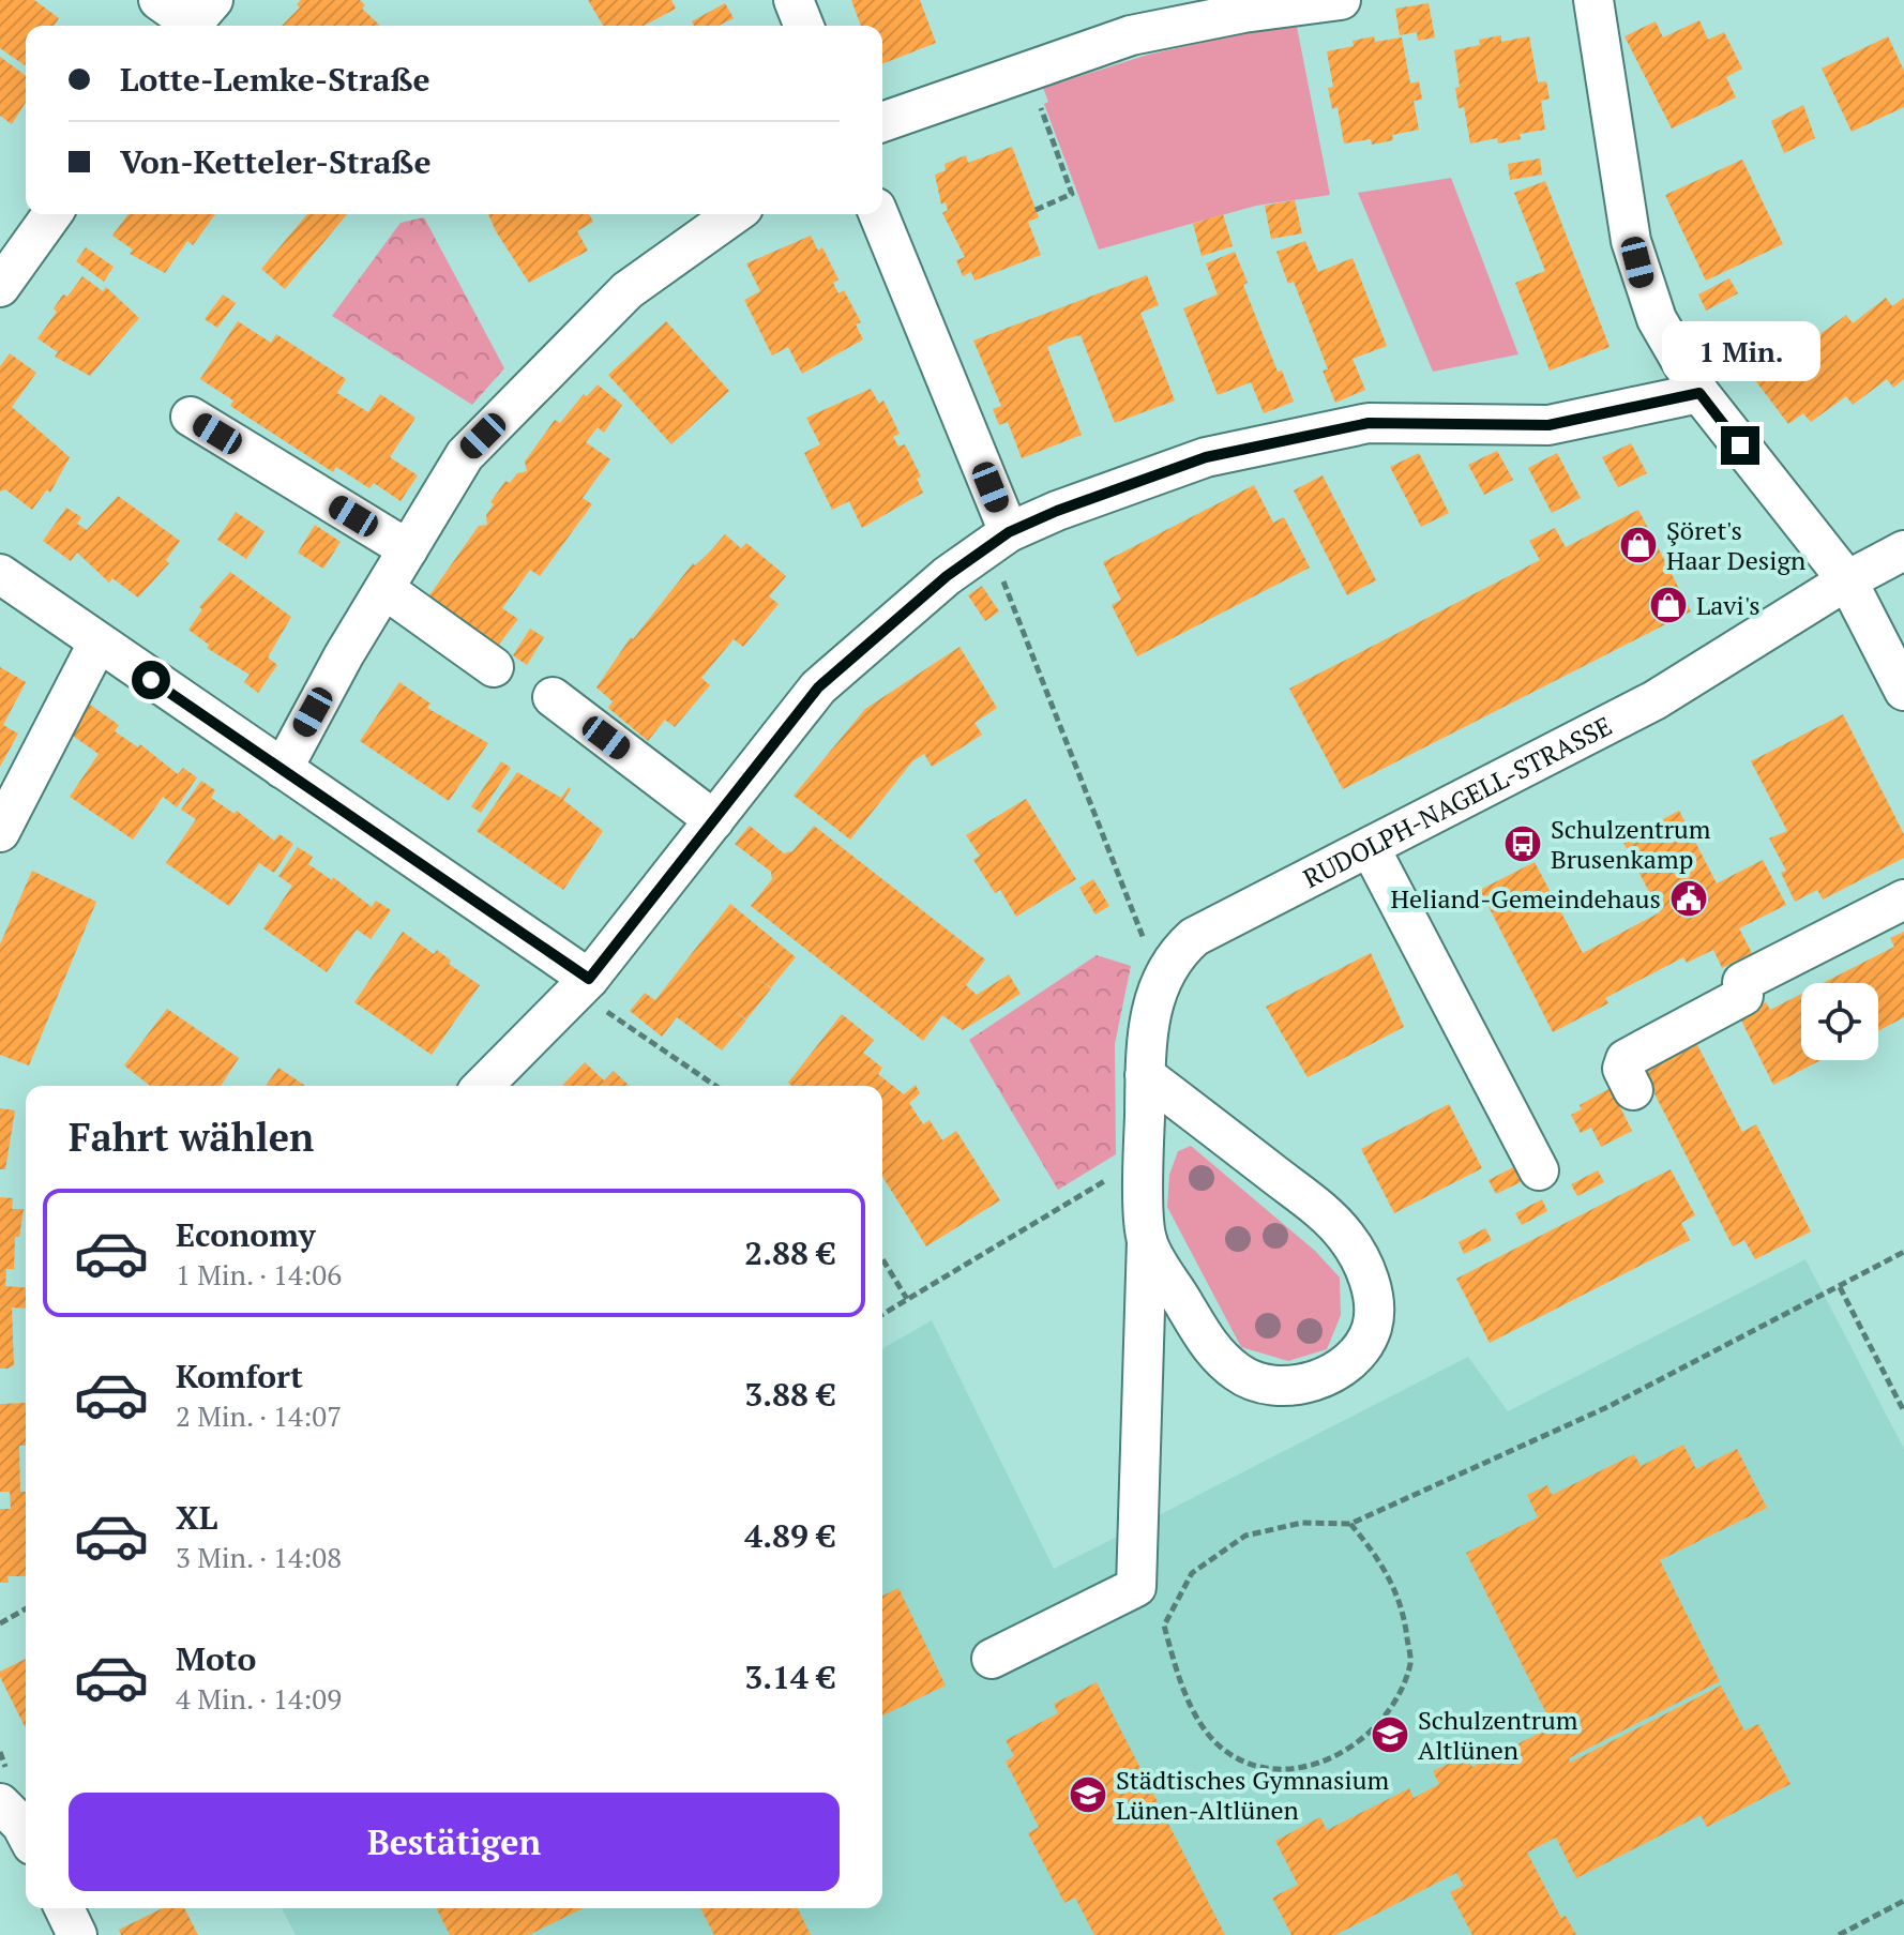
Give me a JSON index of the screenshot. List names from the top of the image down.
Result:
{
  "streets": {
    "street": ["RUDOLPH-NAGELL-STRASSE"]
  },
  "places": {
    "shop": ["Şöret's Haar Design", "Lavi's"],
    "bus stop": ["Schulzentrum Brusenkamp"],
    "public building": ["Heliand-Gemeindehaus"],
    "school or university": ["Schulzentrum Altlünen", "Städtisches Gymnasium Lünen-Altlünen"]
  },
  "page": {
    "banner": ["Lotte-Lemke-Straße", "Von-Ketteler-Straße"],
    "bubble": "1 Min.",
    "heading": "Fahrt wählen",
    "list": [
      {
        "name": "Economy",
        "note": "1 Min. · 14:06",
        "value": "2.88 €"
      },
      {
        "name": "Komfort",
        "note": "2 Min. · 14:07",
        "value": "3.88 €"
      },
      {
        "name": "XL",
        "note": "3 Min. · 14:08",
        "value": "4.89 €"
      },
      {
        "name": "Moto",
        "note": "4 Min. · 14:09",
        "value": "3.14 €"
      }
    ],
    "buttons": "Bestätigen"
  }
}
